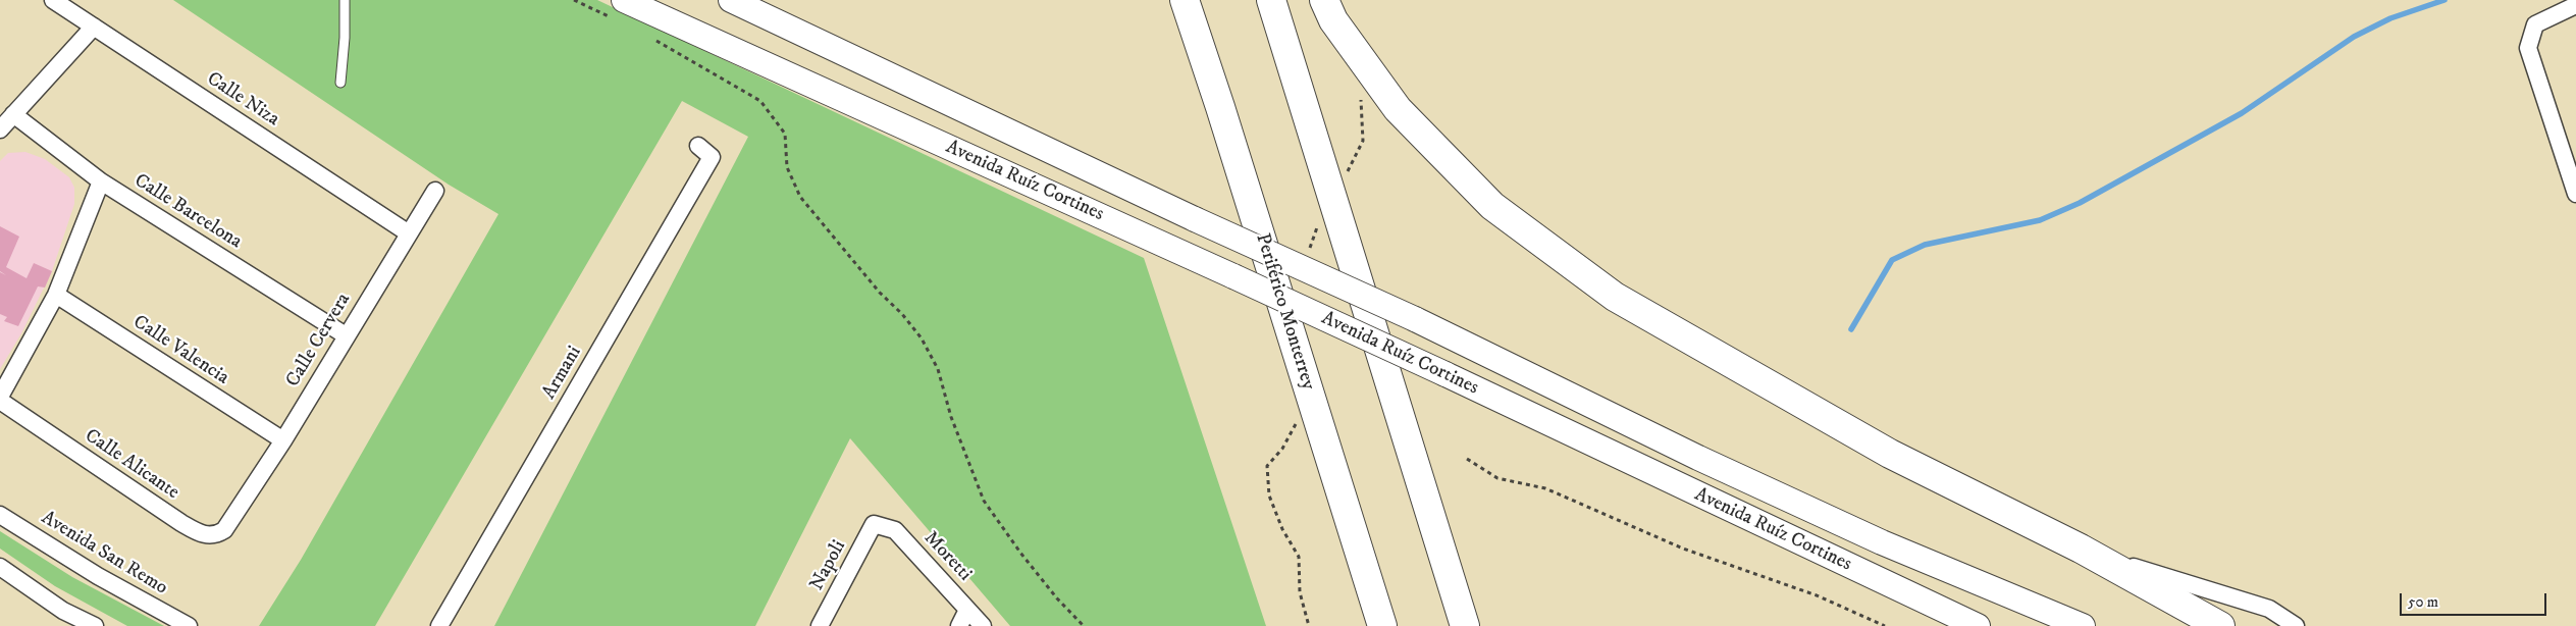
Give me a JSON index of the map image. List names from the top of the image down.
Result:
{
  "streets": {
    "highway": ["Periférico Monterrey"],
    "main road": ["Avenida Ruíz Cortines"],
    "street": [
      "Calle Niza",
      "Calle Barcelona",
      "Calle Cervera",
      "Calle Valencia",
      "Armani",
      "Calle Alicante",
      "Avenida San Remo",
      "Moretti",
      "Napoli"
    ]
  },
  "crossings": [
    ["Calle Niza", "Calle Cervera"],
    ["Calle Barcelona", "Calle Cervera"],
    ["Calle Cervera", "Calle Valencia"],
    ["Calle Cervera", "Calle Alicante"],
    ["Moretti", "Napoli"]
  ],
  "scale_bar": "50 m"
}
